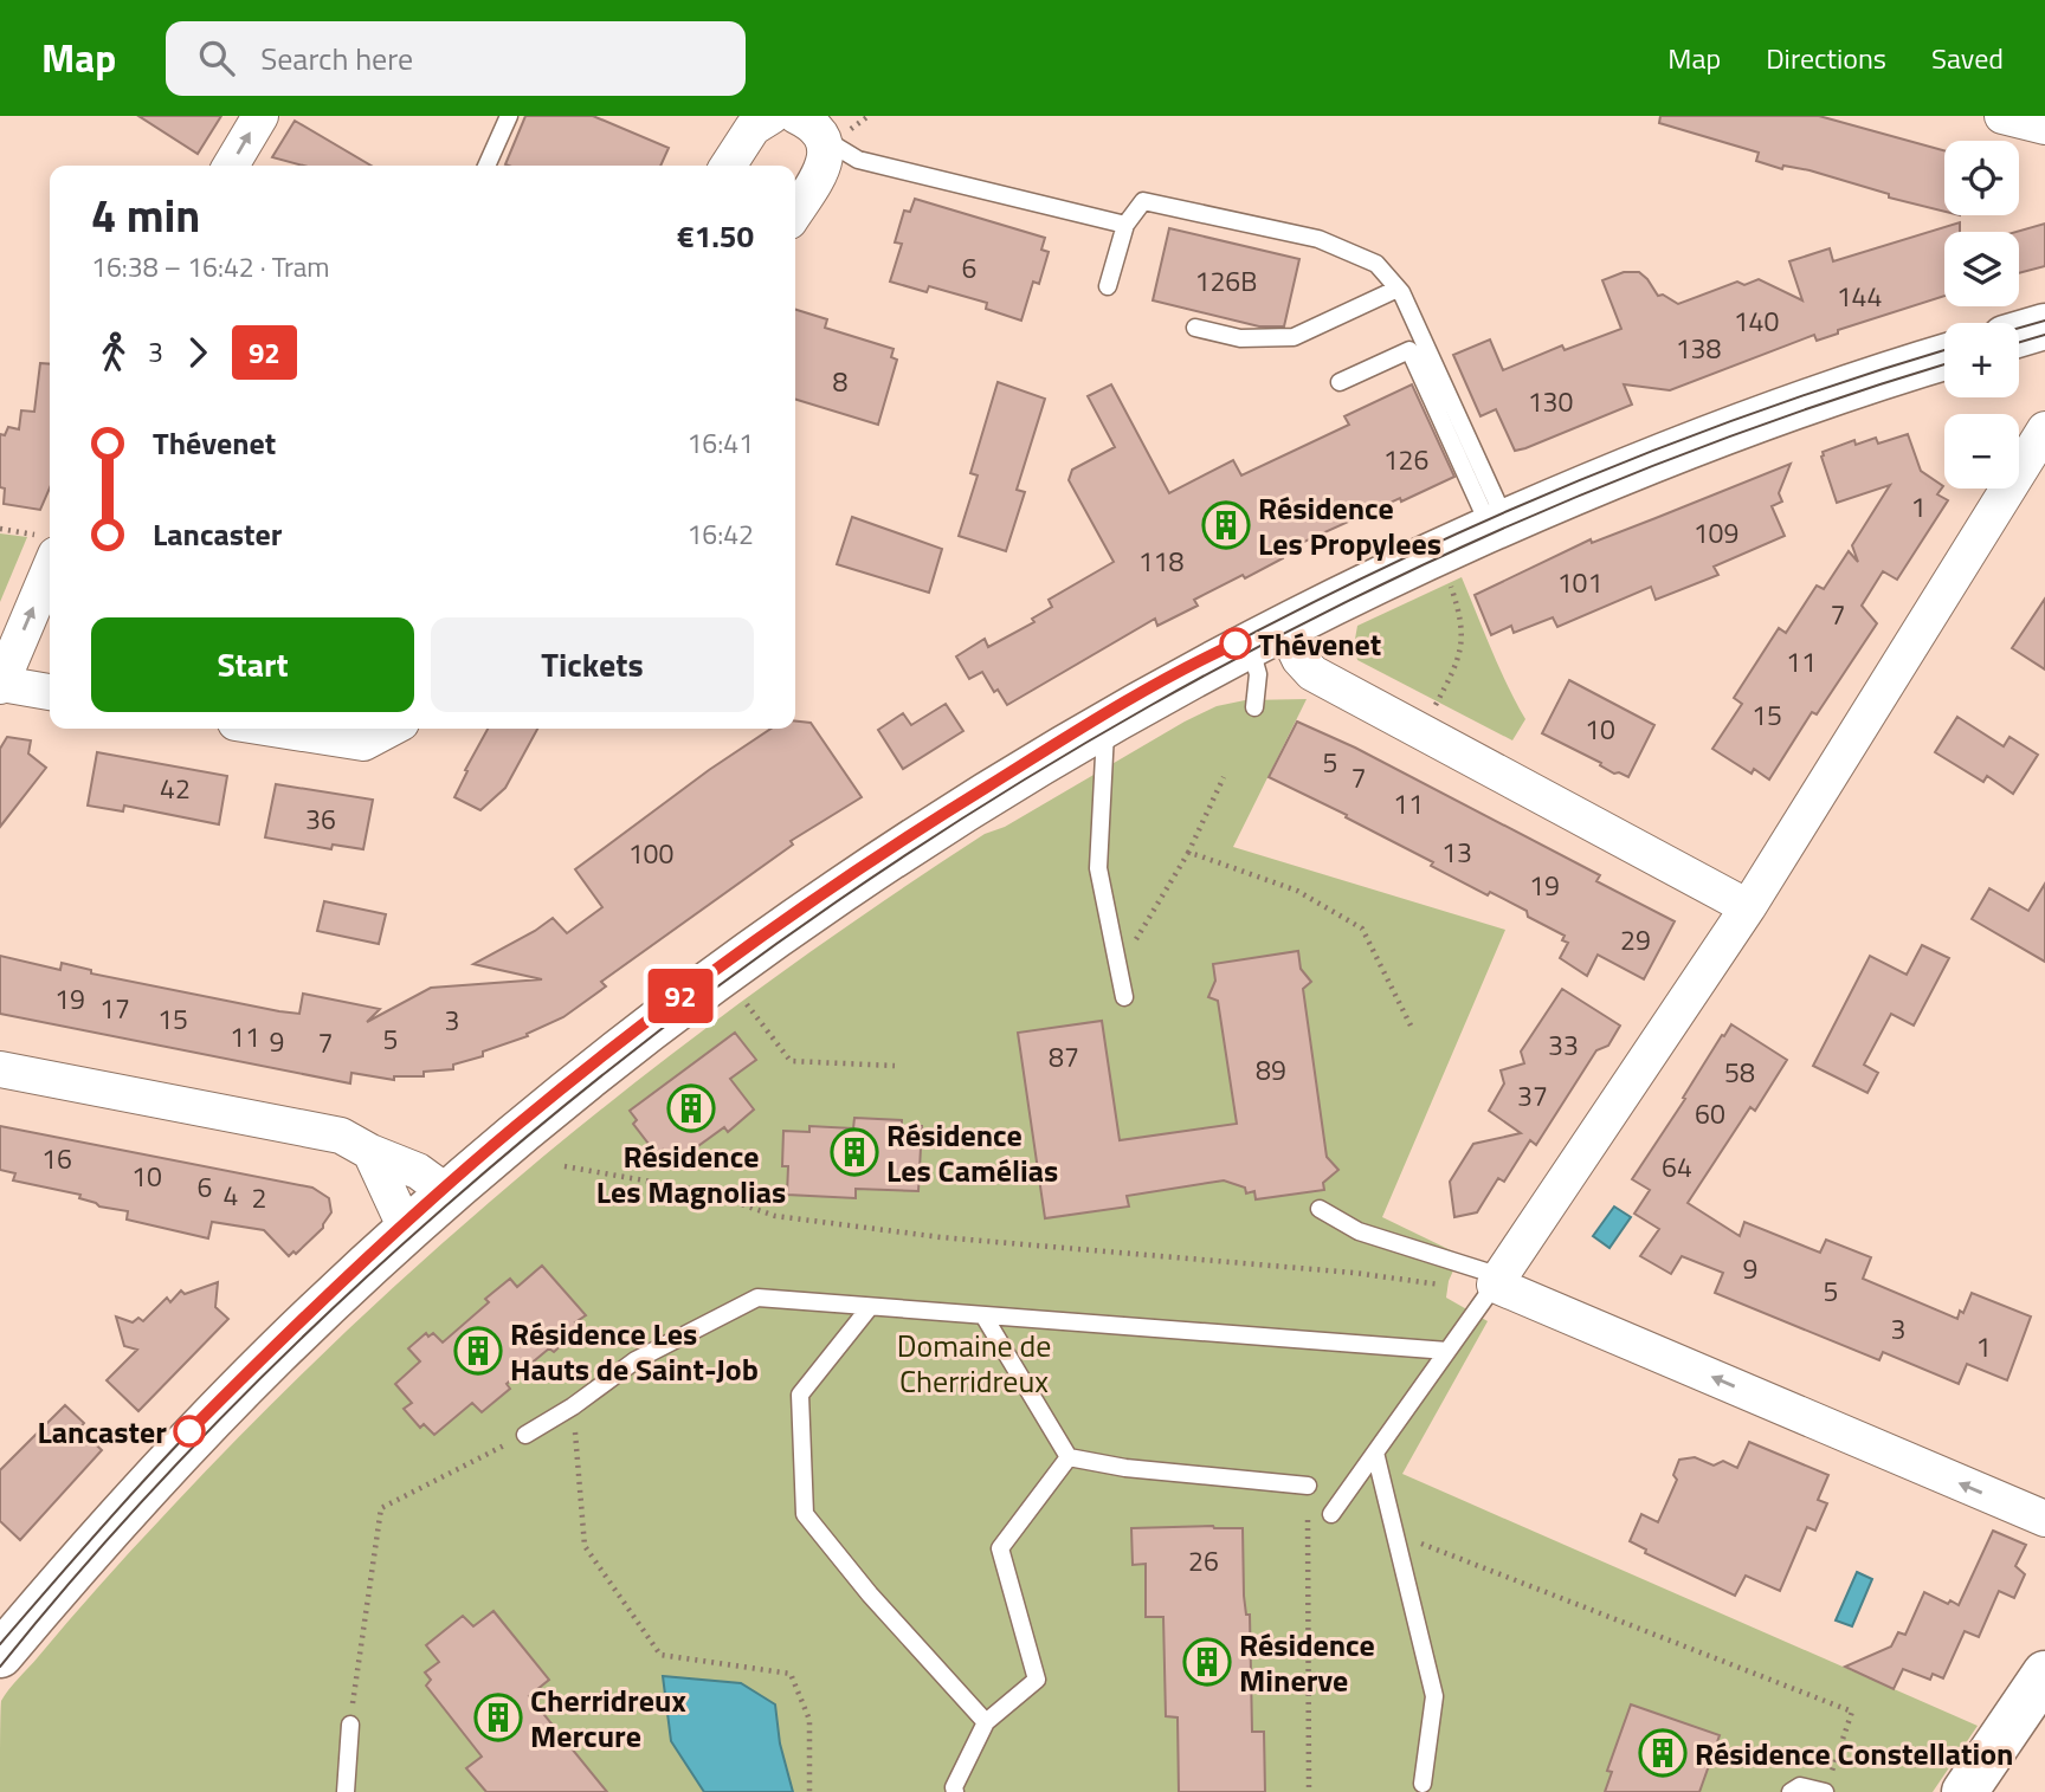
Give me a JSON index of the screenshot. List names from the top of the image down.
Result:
{
  "parks": ["Domaine de Cherridreux"],
  "places": {
    "building": [
      "Résidence Les Propylees",
      "Résidence Les Magnolias",
      "Résidence Les Camélias",
      "Résidence Les Hauts de Saint-Job",
      "Résidence Minerve",
      "Cherridreux Mercure",
      "Résidence Constellation"
    ],
    "other": ["Thévenet", "Lancaster"]
  },
  "lines": ["tram line 92"],
  "house_numbers": [
    "6",
    "126B",
    "144",
    "140",
    "138",
    "8",
    "130",
    "126",
    "1",
    "109",
    "118",
    "101",
    "7",
    "11",
    "15",
    "10",
    "5",
    "7",
    "42",
    "11",
    "36",
    "13",
    "100",
    "19",
    "29",
    "19",
    "17",
    "15",
    "3",
    "11",
    "5",
    "9",
    "7",
    "33",
    "87",
    "89",
    "58",
    "37",
    "60",
    "16",
    "64",
    "10",
    "6",
    "4",
    "2",
    "9",
    "5",
    "3",
    "1",
    "26"
  ],
  "page": {
    "header": "Map",
    "search": "Search here",
    "nav": ["Map", "Directions", "Saved"],
    "on_map": "92",
    "map_buttons": ["+", "−"],
    "heading": ["4 min", "16:38 – 16:42 · Tram", "€1.50"],
    "legs": ["3", "92"],
    "list": [
      {
        "name": "Thévenet",
        "value": "16:41"
      },
      {
        "name": "Lancaster",
        "value": "16:42"
      }
    ],
    "buttons": ["Start", "Tickets"]
  }
}
